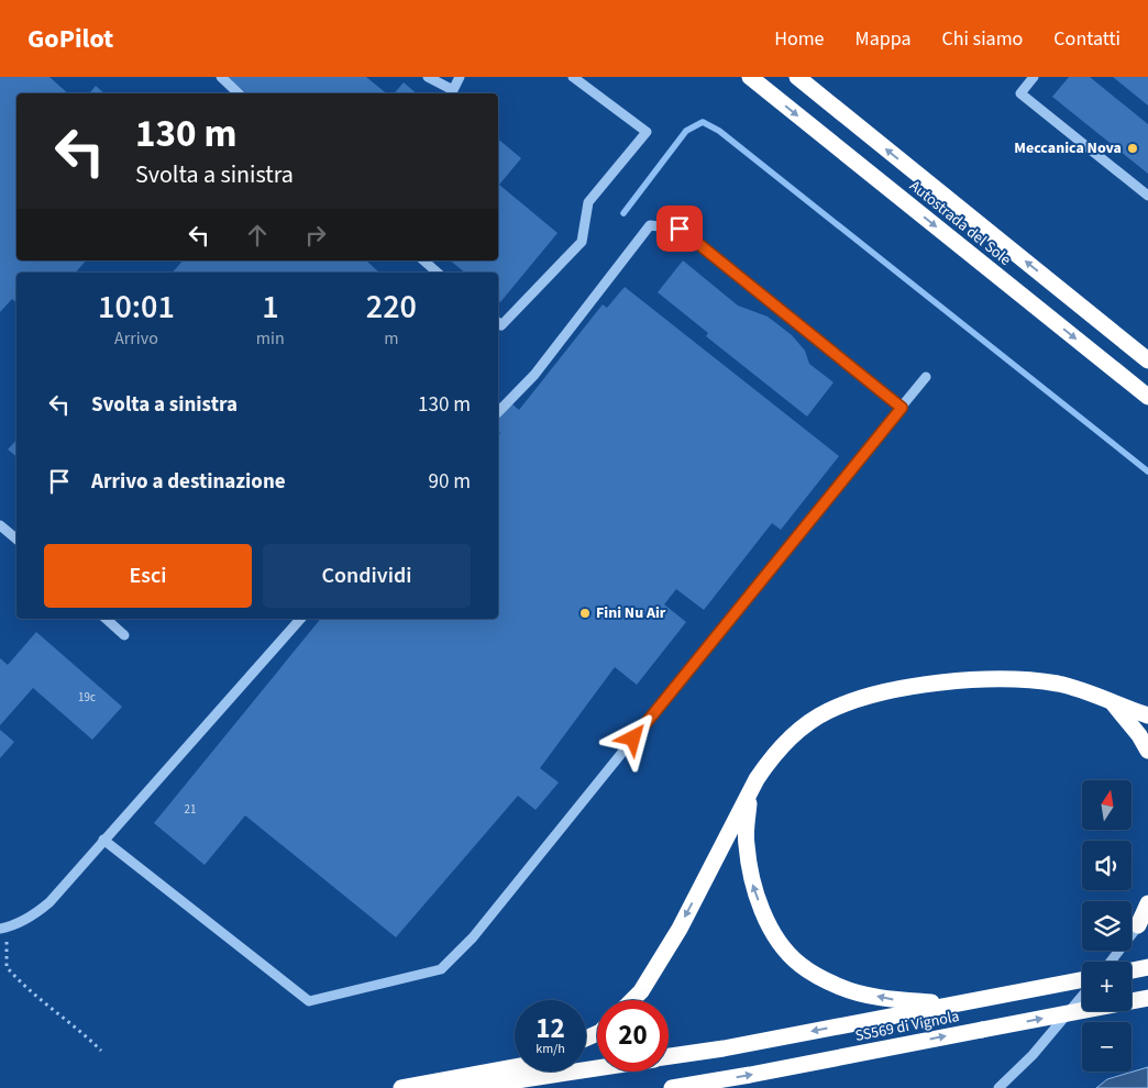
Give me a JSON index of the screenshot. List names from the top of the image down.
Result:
{
  "streets": {
    "highway": ["Autostrada del Sole", "SS569 di Vignola"]
  },
  "places": ["Meccanica Nova", "Fini Nu Air"],
  "house_numbers": ["19c", "21"],
  "north": "top",
  "page": {
    "header": "GoPilot",
    "nav": [
      "Home",
      "Mappa",
      "Chi siamo",
      "Contatti"
    ],
    "turn": ["130 m", "Svolta a sinistra"],
    "eta": [
      "10:01",
      "Arrivo",
      "1",
      "min",
      "220",
      "m"
    ],
    "list": [
      {
        "name": "Svolta a sinistra",
        "value": "130 m"
      },
      {
        "name": "Arrivo a destinazione",
        "value": "90 m"
      }
    ],
    "buttons": ["Esci", "Condividi"],
    "map_buttons": ["+", "−"],
    "speed": "12 km/h",
    "limit": "20"
  }
}
